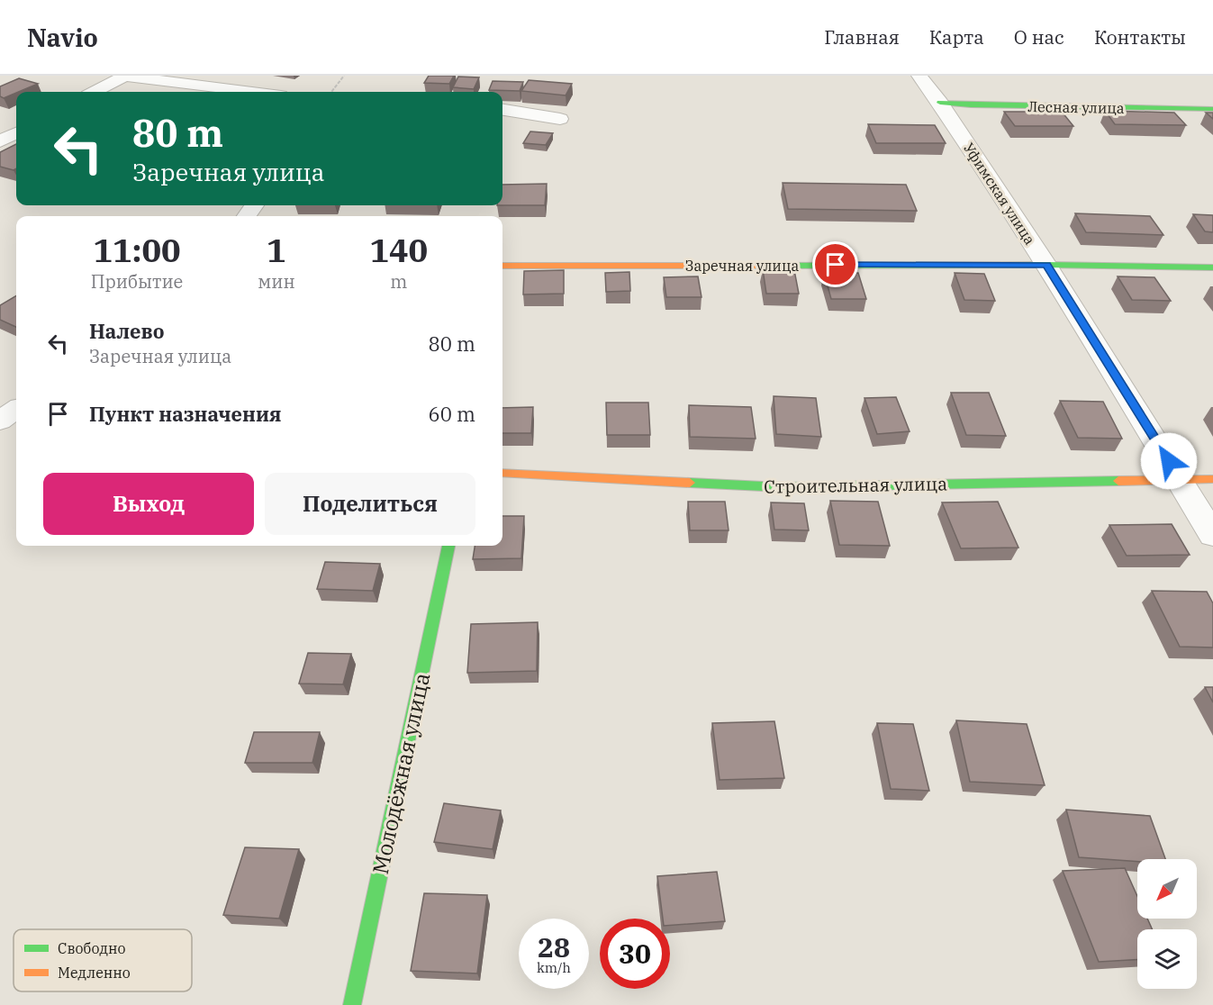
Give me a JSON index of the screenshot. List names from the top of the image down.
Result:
{
  "streets": {
    "street": [
      "Лесная улица",
      "Уфимская улица",
      "Заречная улица",
      "Строительная улица",
      "Молодёжная улица"
    ]
  },
  "crossings": [
    ["Лесная улица", "Уфимская улица"],
    ["Уфимская улица", "Заречная улица"],
    ["Уфимская улица", "Строительная улица"]
  ],
  "legend": ["Свободно", "Медленно"],
  "north": "bottom left",
  "page": {
    "header": "Navio",
    "nav": [
      "Главная",
      "Карта",
      "О нас",
      "Контакты"
    ],
    "turn": ["80 m", "Заречная улица"],
    "eta": [
      "11:00",
      "Прибытие",
      "1",
      "мин",
      "140",
      "m"
    ],
    "list": [
      {
        "name": "Налево",
        "note": "Заречная улица",
        "value": "80 m"
      },
      {
        "name": "Пункт назначения",
        "value": "60 m"
      }
    ],
    "buttons": ["Выход", "Поделиться"],
    "speed": "28 km/h",
    "limit": "30"
  }
}
